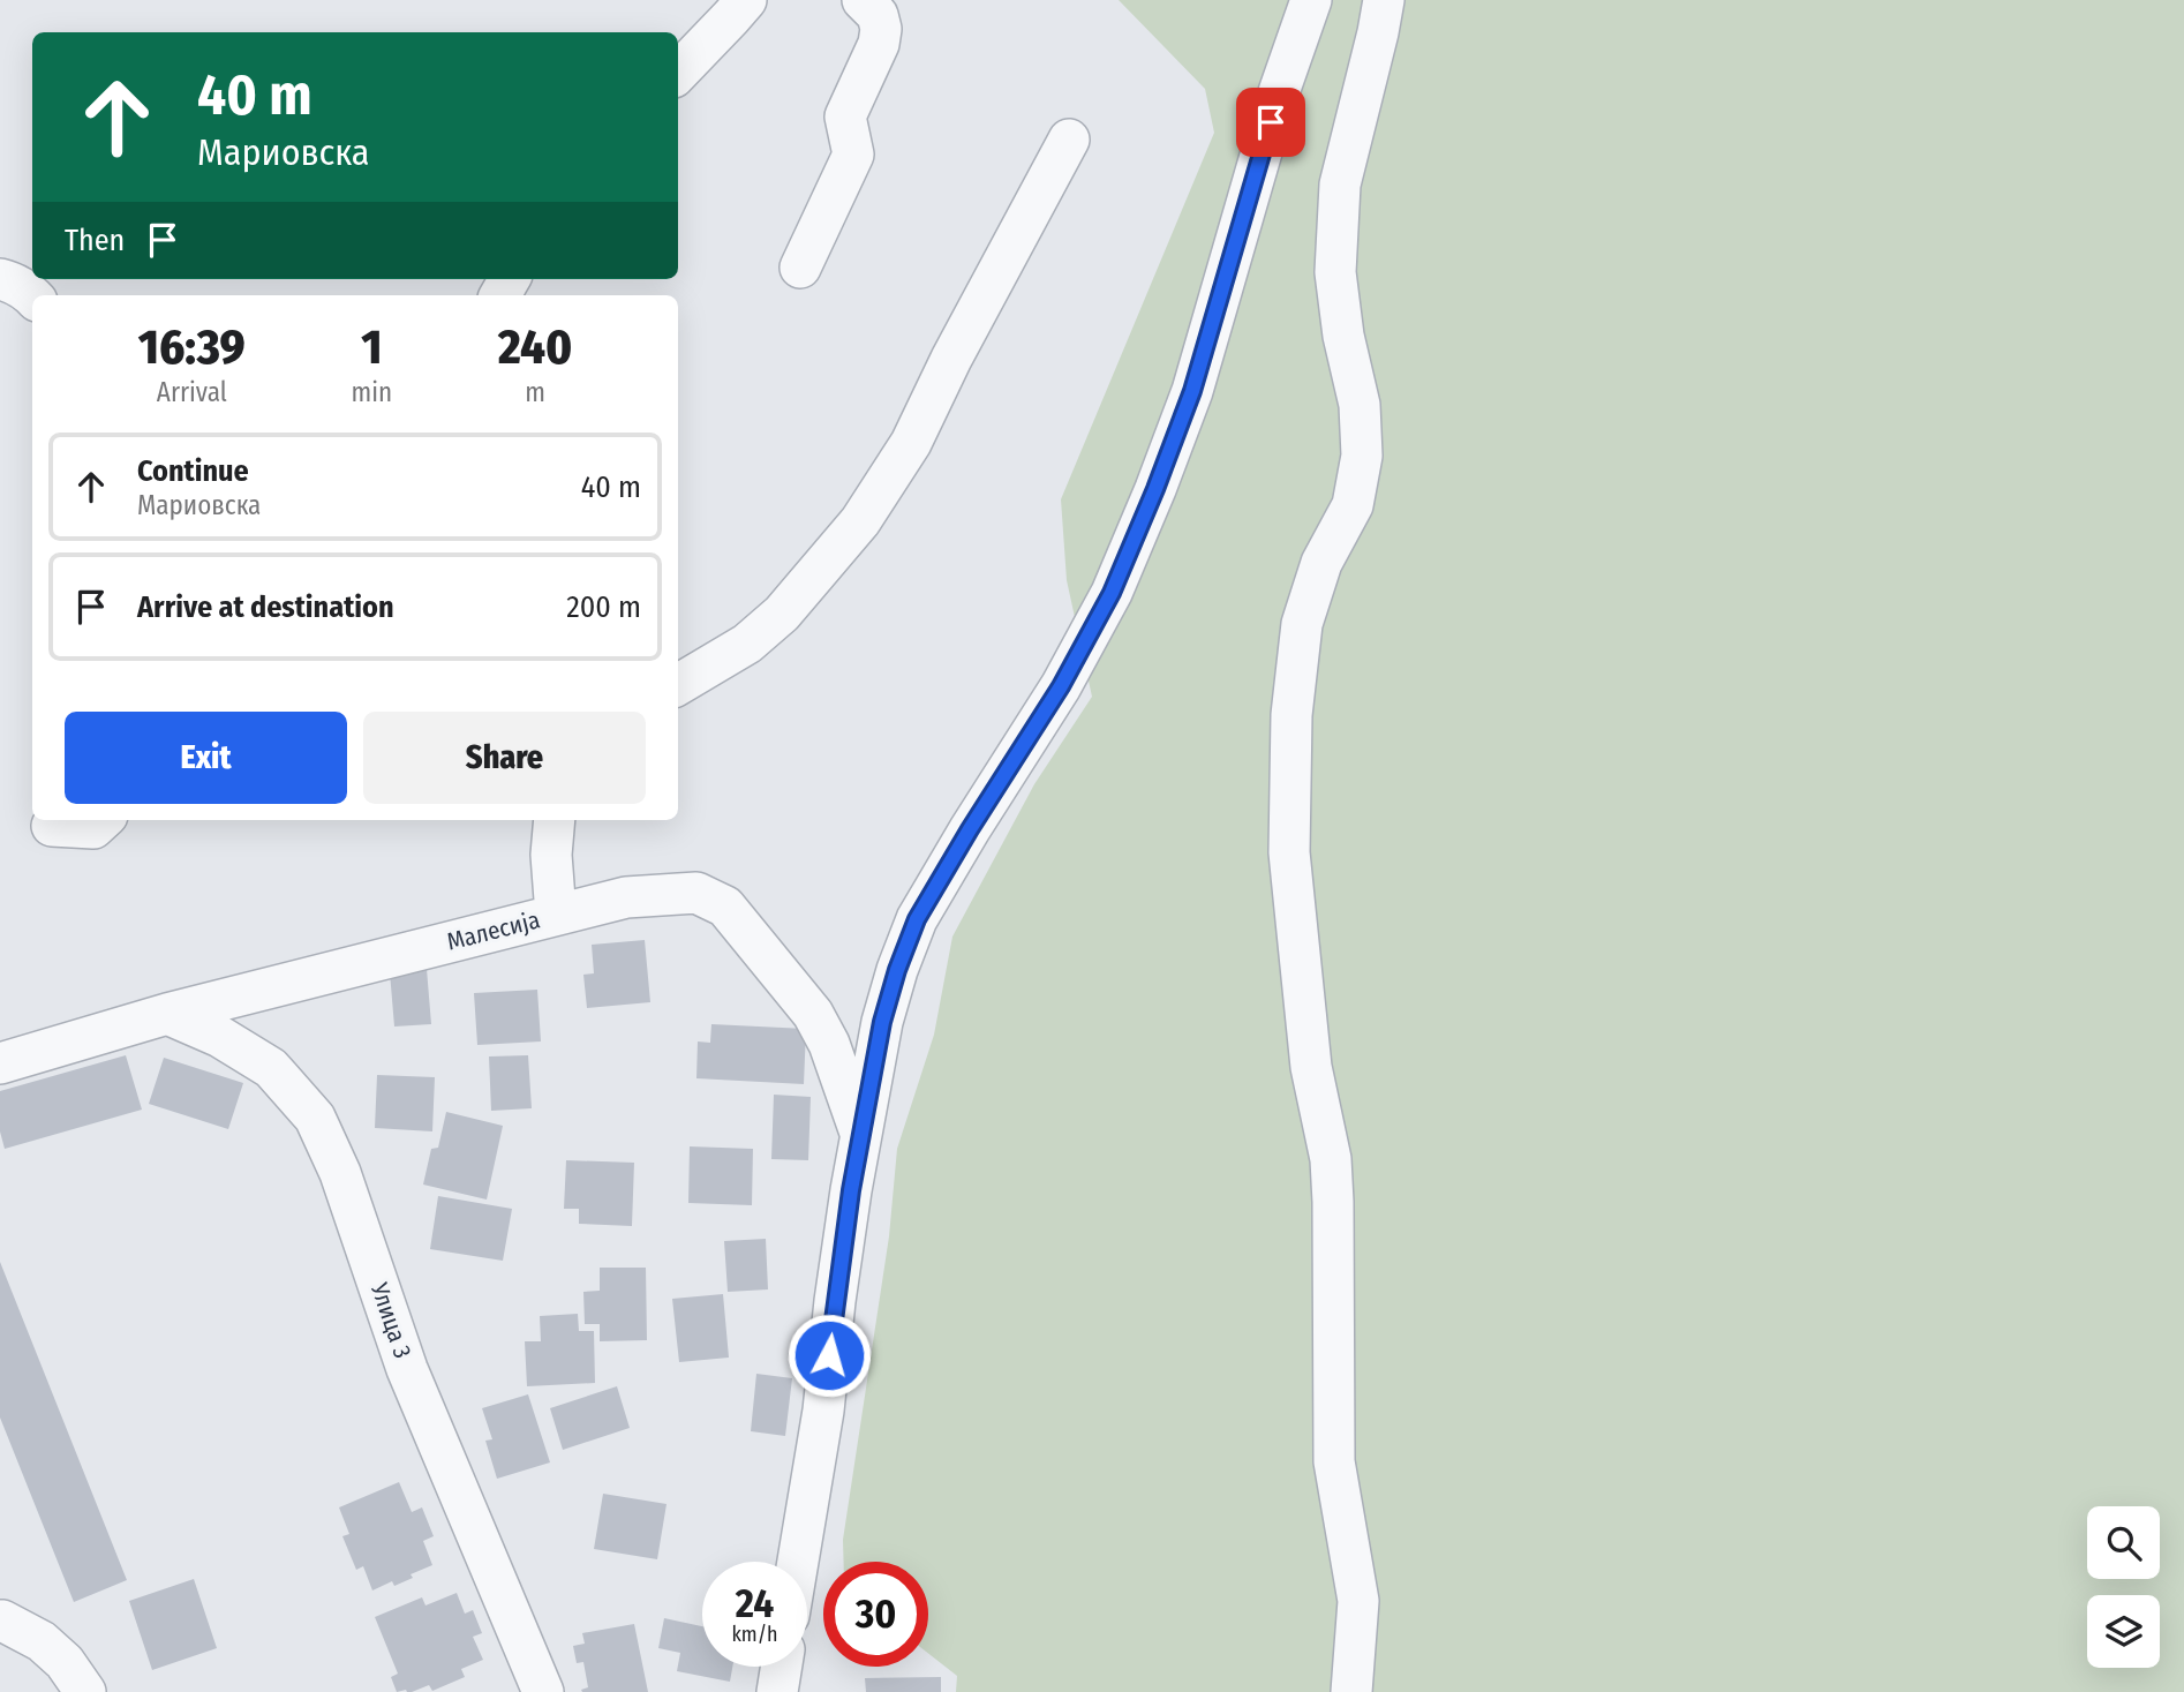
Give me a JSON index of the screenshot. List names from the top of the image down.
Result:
{
  "streets": {
    "street": ["Малесија", "Улица 3"]
  },
  "crossings": [
    ["Малесија", "Улица 3"]
  ],
  "page": {
    "turn": ["40 m", "Мариовска"],
    "then": "Then",
    "eta": [
      "16:39",
      "Arrival",
      "1",
      "min",
      "240",
      "m"
    ],
    "list": [
      {
        "name": "Continue",
        "note": "Мариовска",
        "value": "40 m"
      },
      {
        "name": "Arrive at destination",
        "value": "200 m"
      }
    ],
    "buttons": ["Exit", "Share"],
    "speed": "24 km/h",
    "limit": "30"
  }
}
